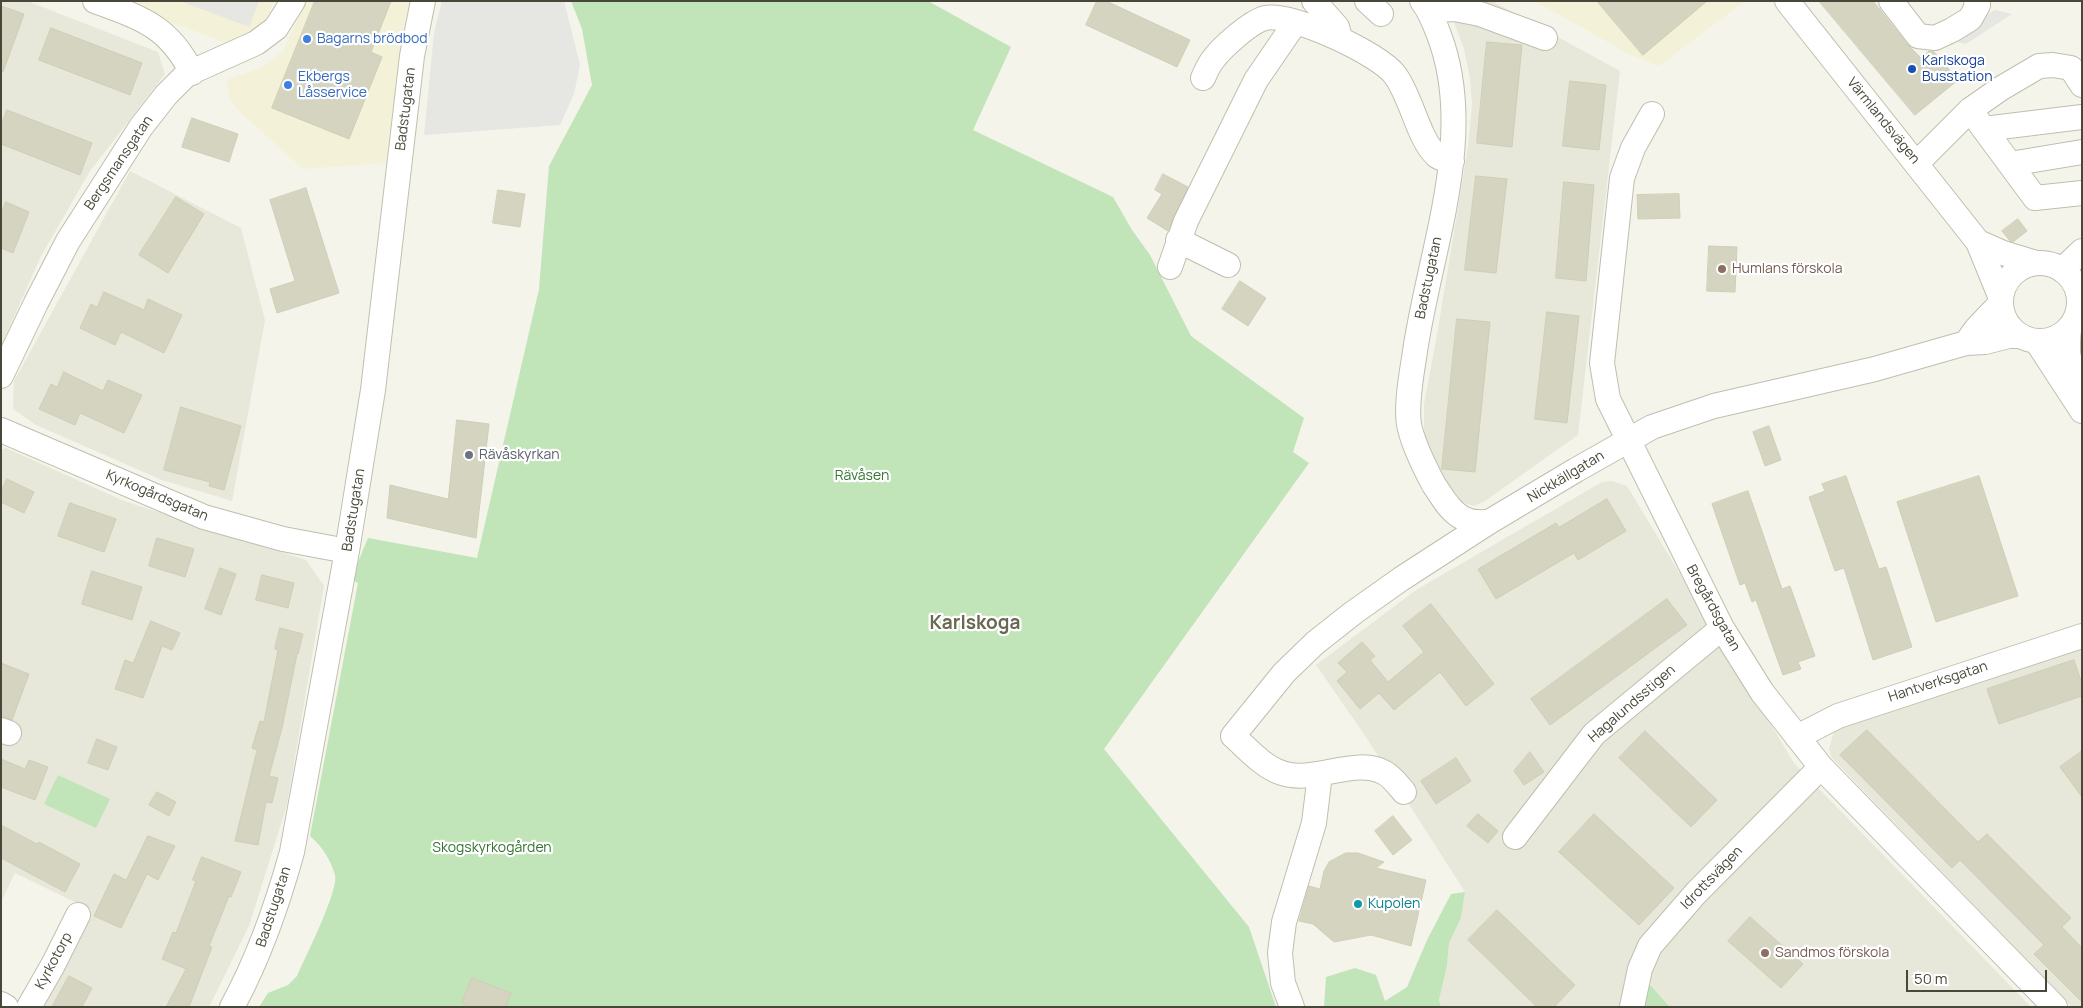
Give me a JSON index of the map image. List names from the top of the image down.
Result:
{
  "streets": {
    "street": [
      "Badstugatan",
      "Värmlandsvägen",
      "Bergsmansgatan",
      "Nickkällgatan",
      "Kyrkogårdsgatan",
      "Bregårdsgatan",
      "Hantverksgatan",
      "Hagalundsstigen",
      "Idrottsvägen",
      "Kyrkotorp"
    ]
  },
  "crossings": [
    ["Badstugatan", "Nickkällgatan"],
    ["Badstugatan", "Kyrkogårdsgatan"],
    ["Värmlandsvägen", "Nickkällgatan"],
    ["Nickkällgatan", "Bregårdsgatan"],
    ["Bregårdsgatan", "Hantverksgatan"],
    ["Bregårdsgatan", "Hagalundsstigen"],
    ["Bregårdsgatan", "Idrottsvägen"]
  ],
  "districts": ["Karlskoga"],
  "parks": ["Rävåsen", "Skogskyrkogården"],
  "places": [
    "Bagarns brödbod",
    "Karlskoga Busstation",
    "Ekbergs Låsservice",
    "Humlans förskola",
    "Rävåskyrkan",
    "Kupolen",
    "Sandmos förskola"
  ],
  "scale_bar": "50 m"
}
